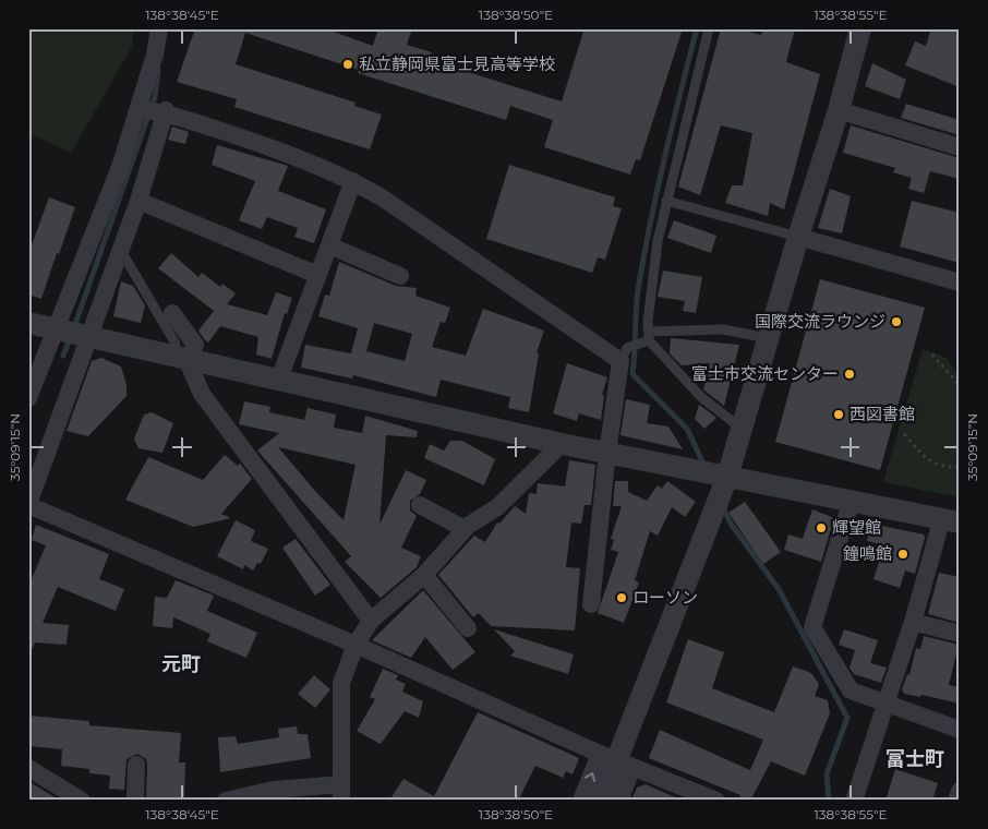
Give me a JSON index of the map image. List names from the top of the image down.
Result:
{
  "districts": ["元町", "富士町"],
  "places": [
    "私立静岡県富士見高等学校",
    "国際交流ラウンジ",
    "富士市交流センター",
    "西図書館",
    "輝望館",
    "鐘鳴館",
    "ローソン"
  ],
  "coordinates": [
    "138°38'45\"E",
    "138°38'50\"E",
    "138°38'55\"E",
    "35°09'15\"N"
  ]
}
